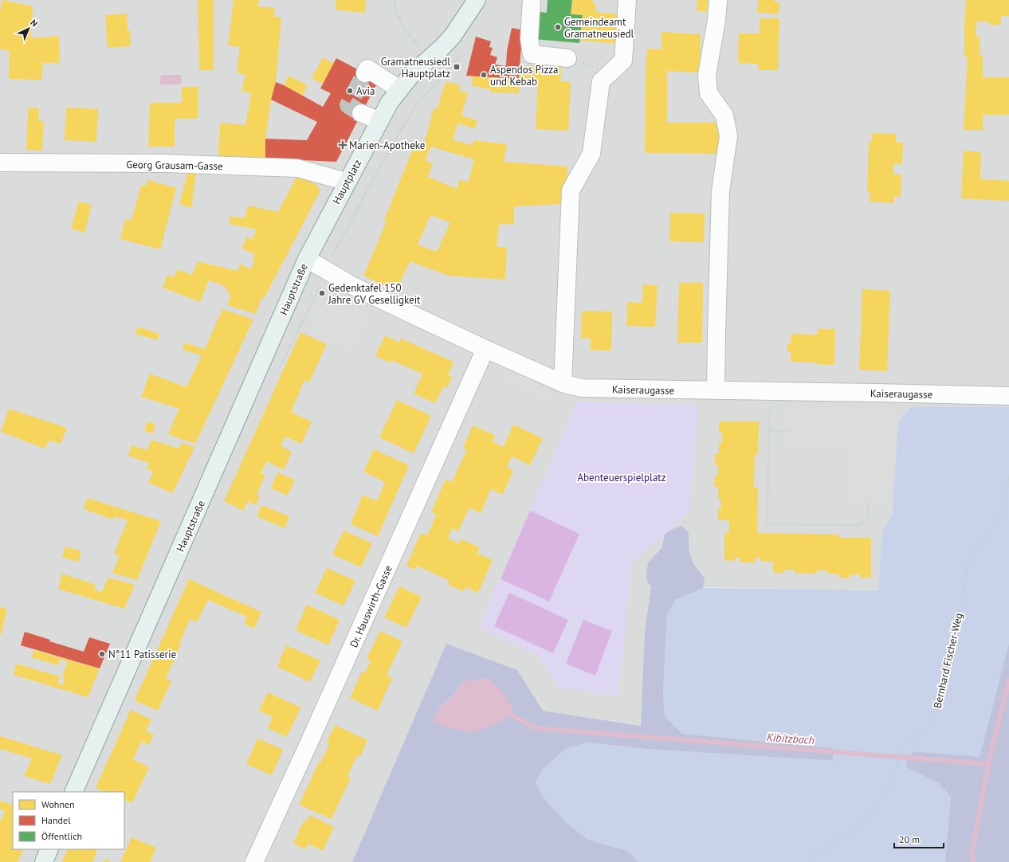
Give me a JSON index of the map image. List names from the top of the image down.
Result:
{
  "streets": {
    "main road": ["Hauptplatz", "Hauptstraße"],
    "street": ["Georg Grausam-Gasse", "Kaiseraugasse", "Dr. Hauswirth-Gasse"],
    "path": ["Bernhard Fischer-Weg"]
  },
  "crossings": [
    ["Georg Grausam-Gasse", "Hauptplatz"],
    ["Hauptplatz", "Hauptstraße"],
    ["Hauptplatz", "Kaiseraugasse"],
    ["Hauptstraße", "Kaiseraugasse"],
    ["Kaiseraugasse", "Dr. Hauswirth-Gasse"]
  ],
  "water": ["Kibitzbach"],
  "parks": ["Abenteuerspielplatz"],
  "places": {
    "other": [
      "Gemeindeamt Gramatneusiedl",
      "Aspendos Pizza und Kebab",
      "Avia",
      "Gedenktafel 150 Jahre GV Geselligkeit",
      "N°11 Patisserie"
    ],
    "transit": ["Gramatneusiedl Hauptplatz"],
    "health": ["Marien-Apotheke"]
  },
  "legend": ["Wohnen", "Handel", "Öffentlich"],
  "scale_bar": "20 m",
  "north": "top right"
}
